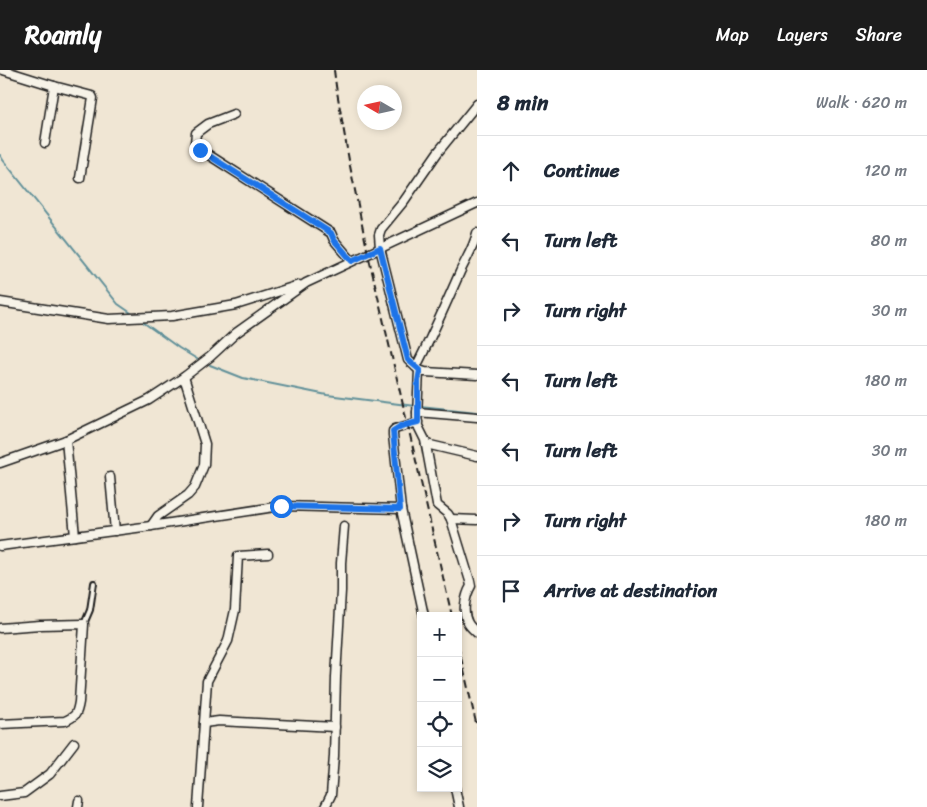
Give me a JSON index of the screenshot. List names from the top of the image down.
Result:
{
  "north": "left",
  "page": {
    "header": "Roamly",
    "nav": ["Map", "Layers", "Share"],
    "heading": ["8 min", "Walk · 620 m"],
    "list": [
      ["Continue", "120 m"],
      ["Turn left", "80 m"],
      ["Turn right", "30 m"],
      ["Turn left", "180 m"],
      ["Turn left", "30 m"],
      ["Turn right", "180 m"],
      "Arrive at destination"
    ],
    "map_buttons": ["+", "−"]
  }
}
